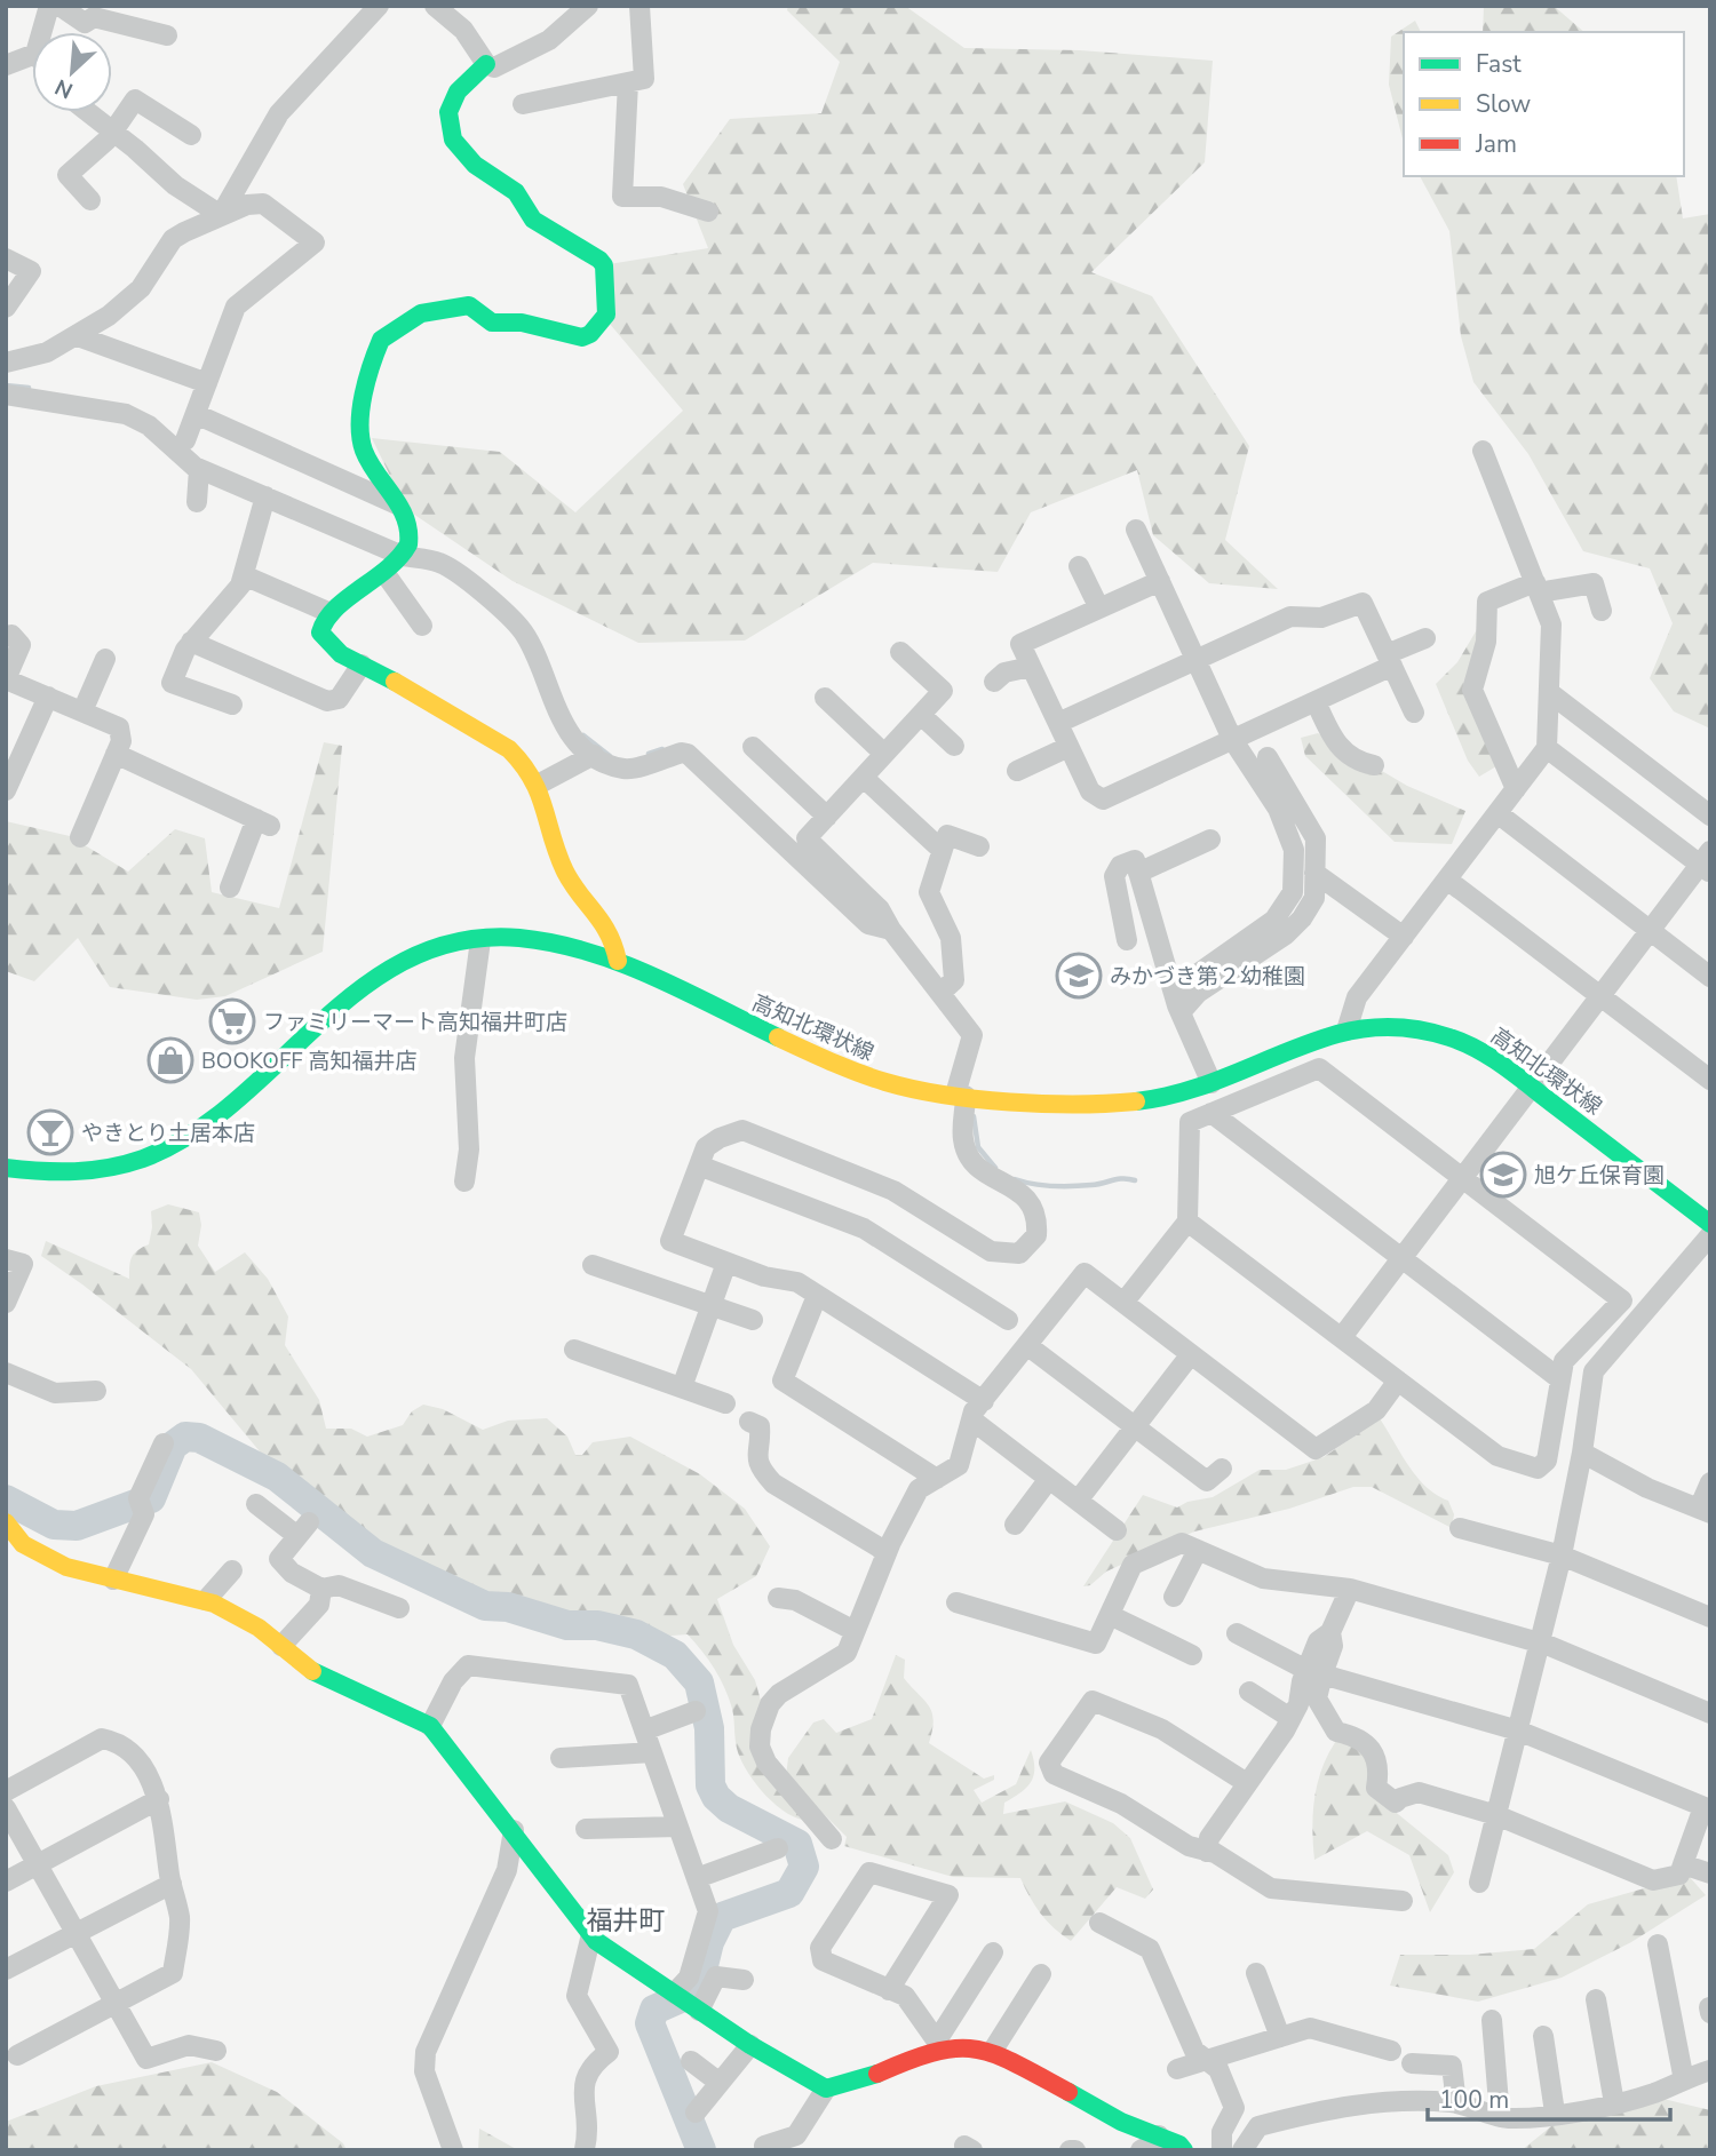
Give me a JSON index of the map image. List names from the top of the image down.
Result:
{
  "streets": {
    "street": ["高知北環状線"]
  },
  "districts": ["福井町"],
  "places": {
    "school or university": ["みかづき第２幼稚園", "旭ケ丘保育園"],
    "supermarket": ["ファミリーマート高知福井町店"],
    "shop": ["BOOKOFF 高知福井店"],
    "bar": ["やきとり土居本店"]
  },
  "legend": ["Fast", "Slow", "Jam"],
  "scale_bar": "100 m",
  "north": "bottom left"
}
